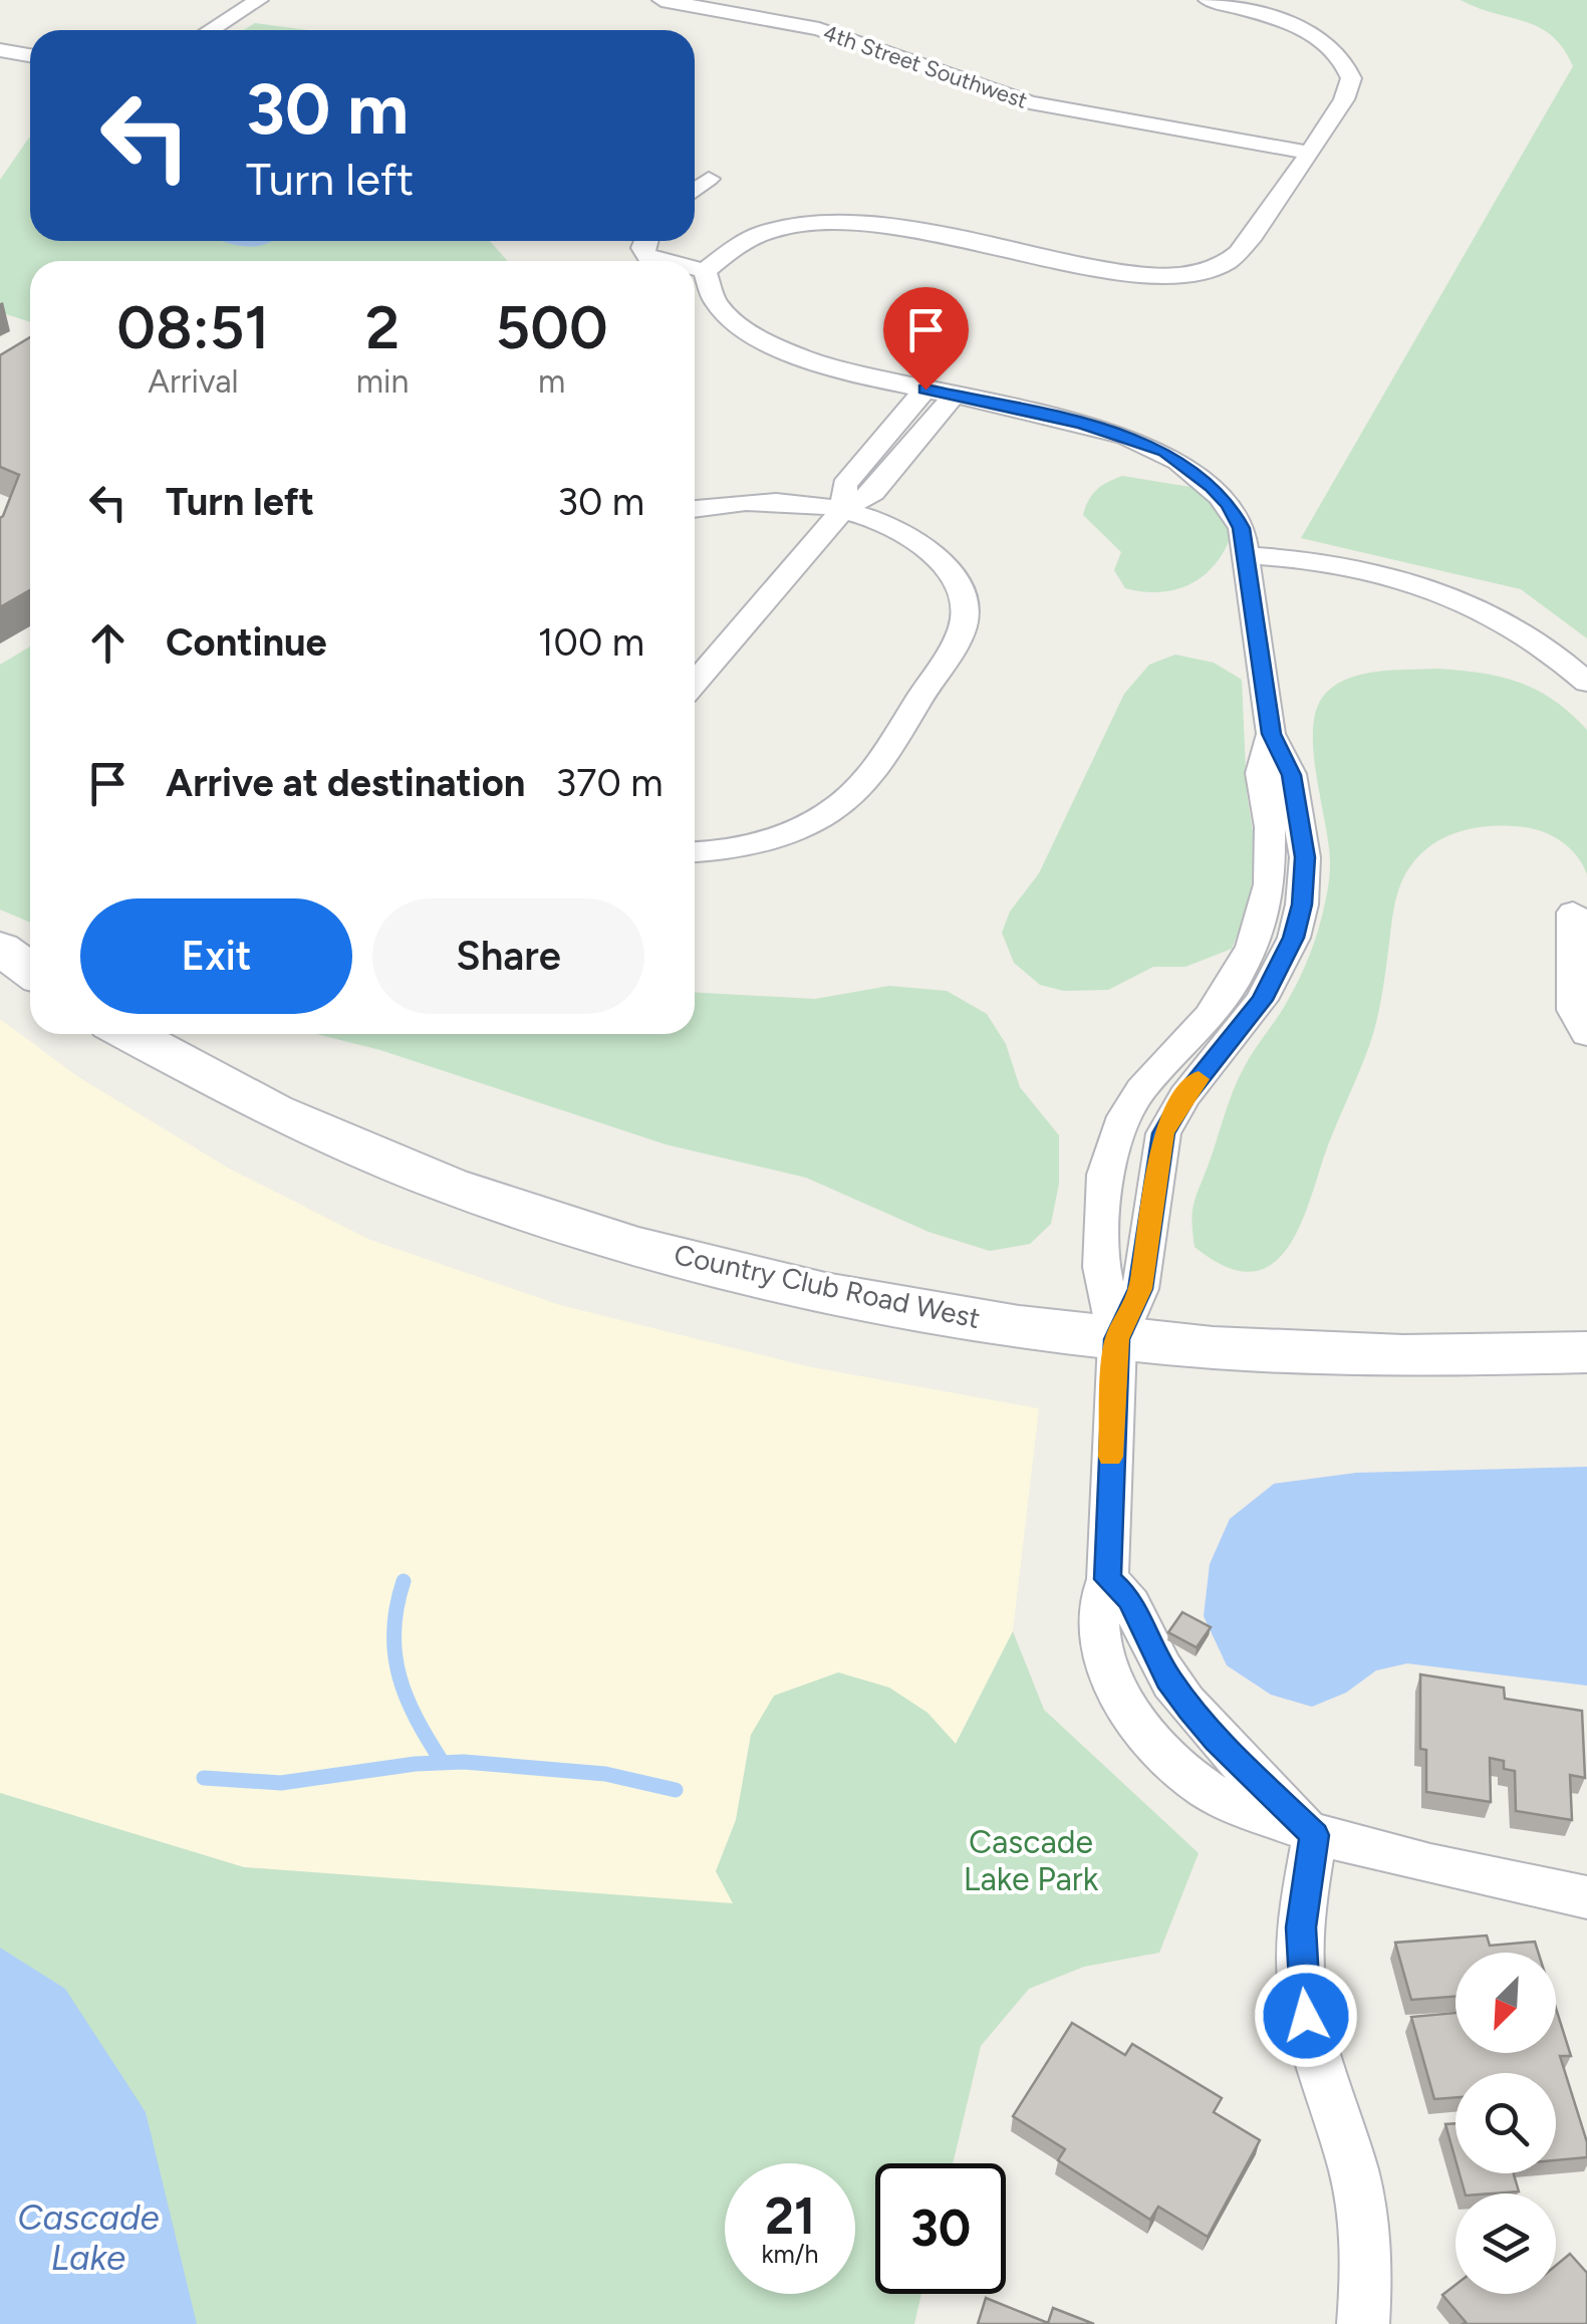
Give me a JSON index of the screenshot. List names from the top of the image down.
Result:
{
  "streets": {
    "main road": ["Country Club Road West"],
    "street": ["4th Street Southwest"]
  },
  "water": ["Cascade Lake"],
  "parks": ["Cascade Lake Park"],
  "north": "bottom left",
  "page": {
    "turn": ["30 m", "Turn left"],
    "eta": [
      "08:51",
      "Arrival",
      "2",
      "min",
      "500",
      "m"
    ],
    "list": [
      {
        "name": "Turn left",
        "value": "30 m"
      },
      {
        "name": "Continue",
        "value": "100 m"
      },
      {
        "name": "Arrive at destination",
        "value": "370 m"
      }
    ],
    "buttons": ["Exit", "Share"],
    "speed": "21 km/h",
    "limit": "30"
  }
}
